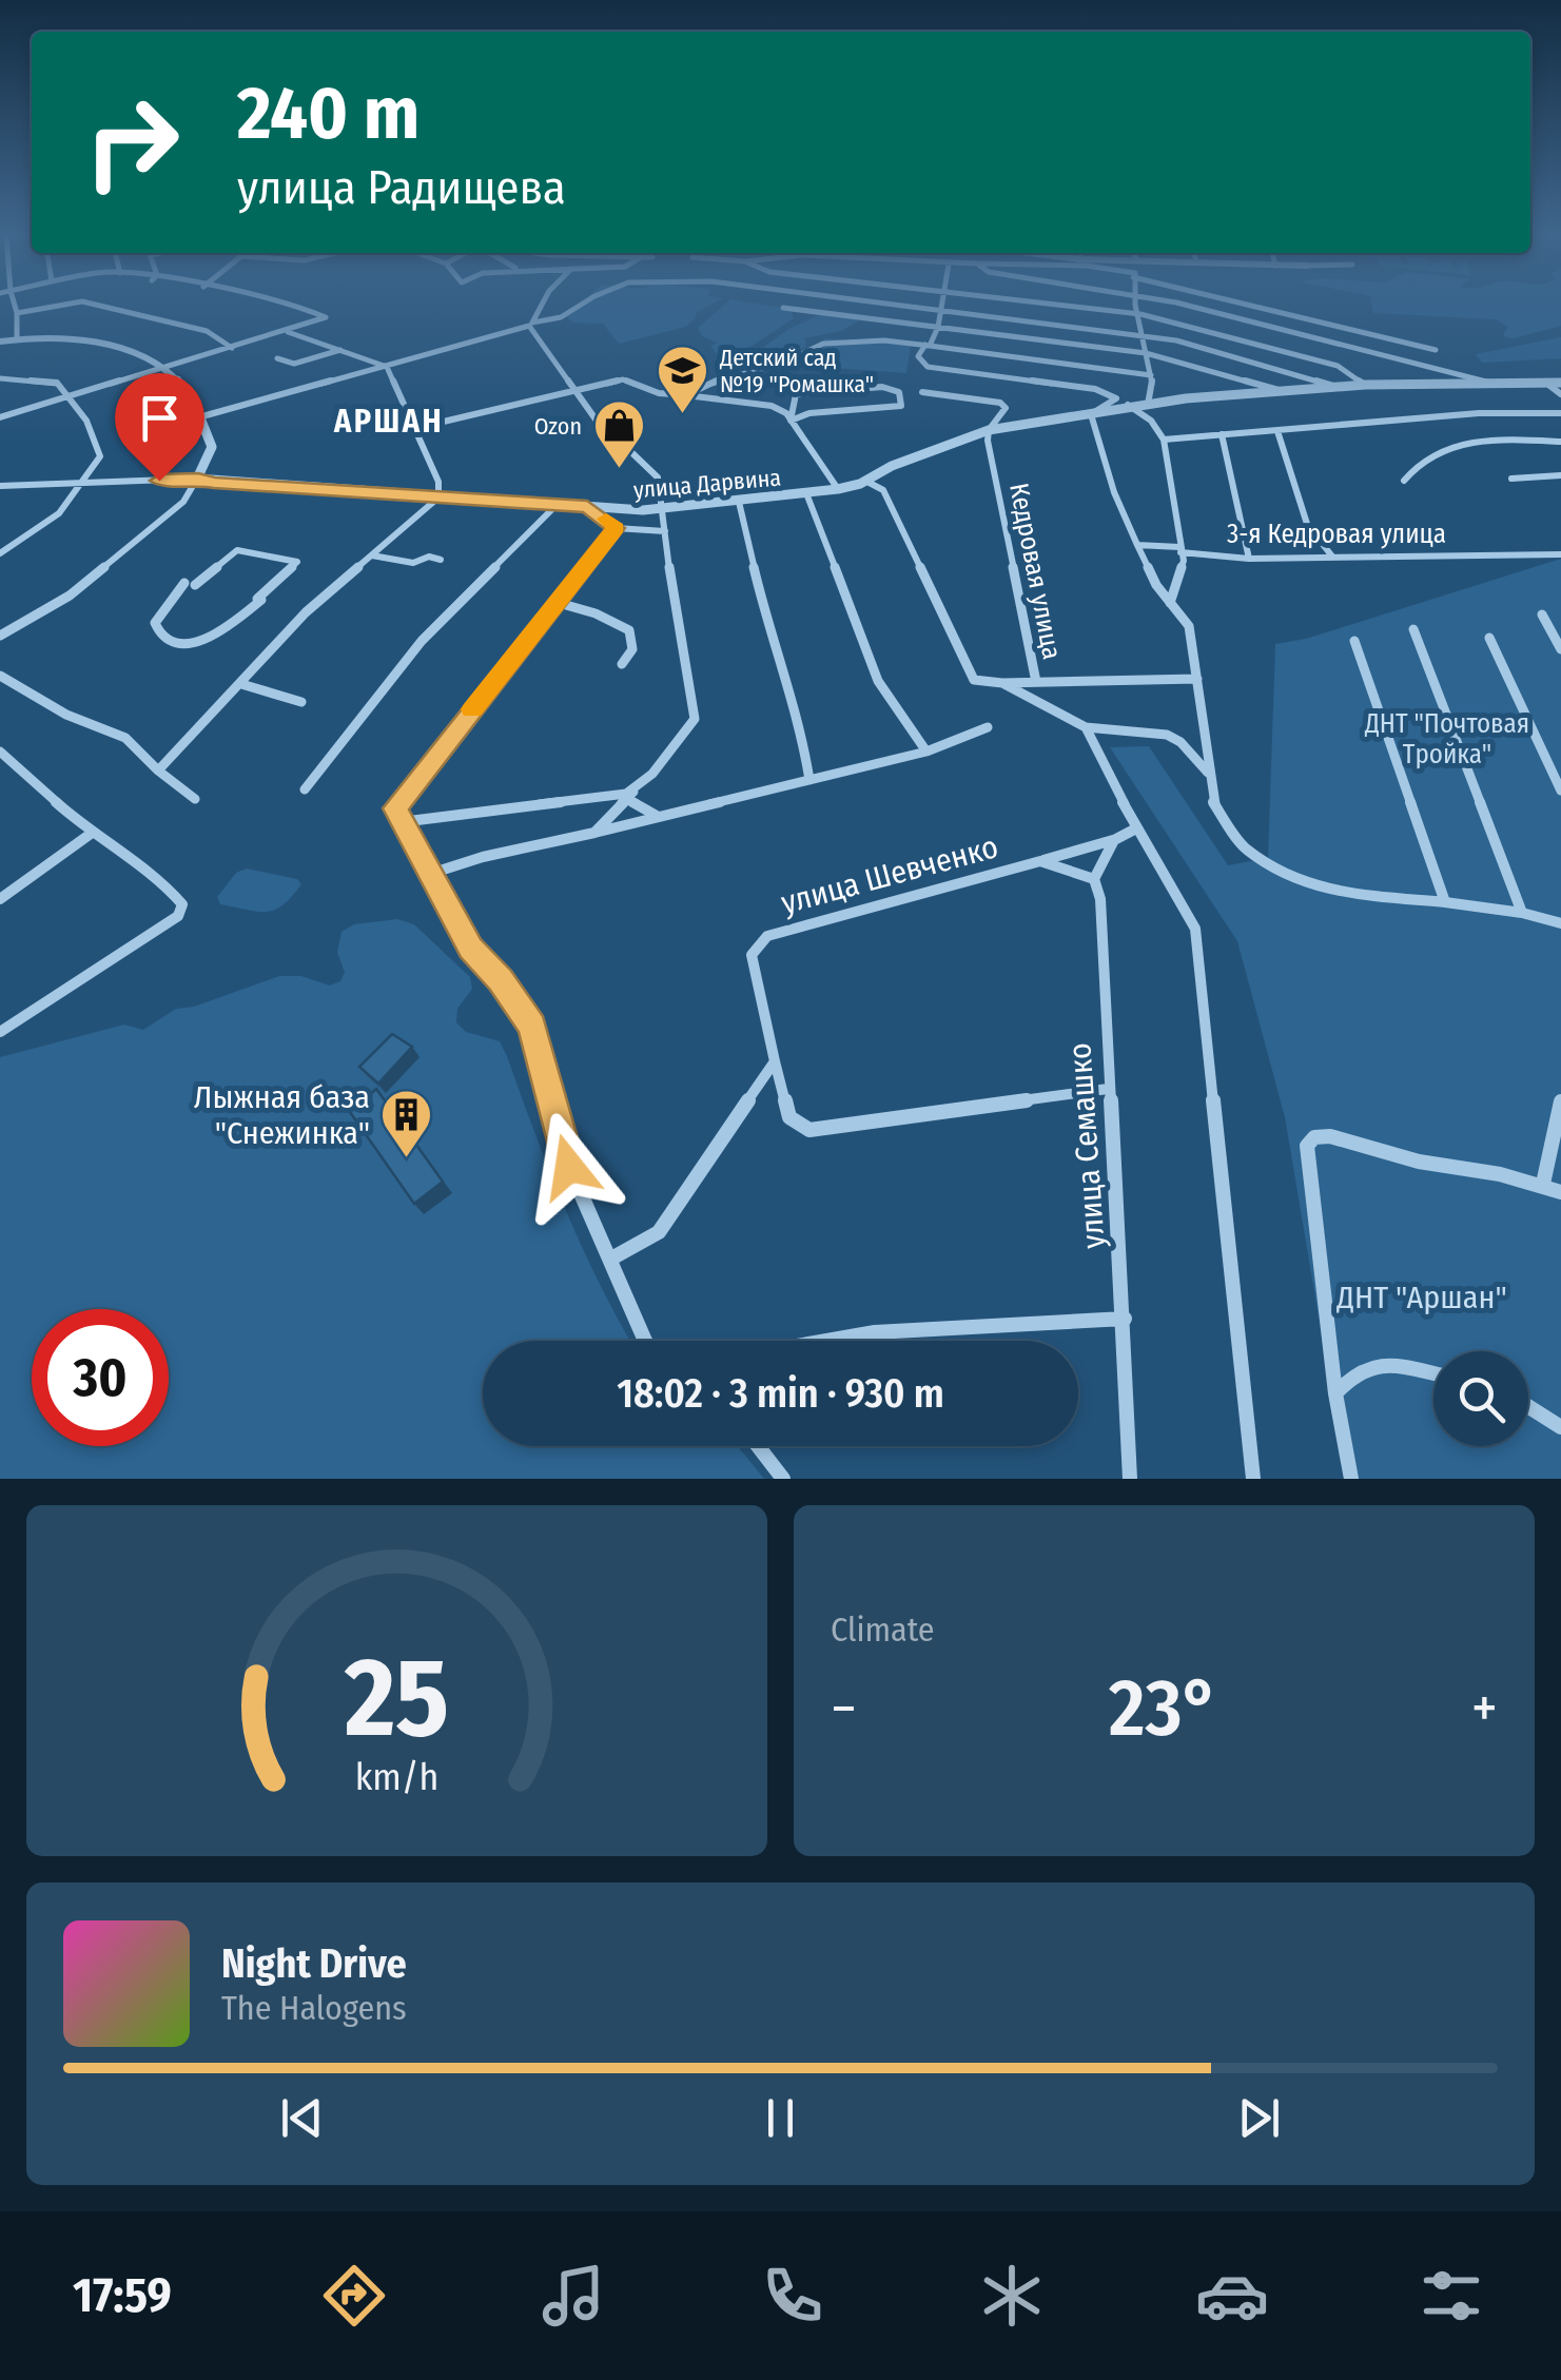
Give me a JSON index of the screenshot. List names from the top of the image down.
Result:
{
  "streets": {
    "street": [
      "улица Дарвина",
      "3-я Кедровая улица",
      "Кедровая улица",
      "улица Шевченко",
      "улица Семашко"
    ]
  },
  "crossings": [
    ["улица Дарвина", "Кедровая улица"],
    ["улица Шевченко", "улица Семашко"]
  ],
  "districts": ["АРШАН"],
  "parks": ["ДНТ \"Почтовая Тройка\"", "ДНТ \"Аршан\""],
  "places": {
    "school or university": ["Детский сад №19 \"Ромашка\""],
    "shop": ["Ozon"],
    "building": ["Лыжная база \"Снежинка\""]
  },
  "page": {
    "turn": ["240 m", "улица Радищева"],
    "limit": "30",
    "trip": "18:02 · 3 min · 930 m",
    "tile": "Climate",
    "heat": ["−", "23°", "+"],
    "song": ["Night Drive", "The Halogens"],
    "tabs": "17:59",
    "gauge": ["25", "km/h"]
  }
}
